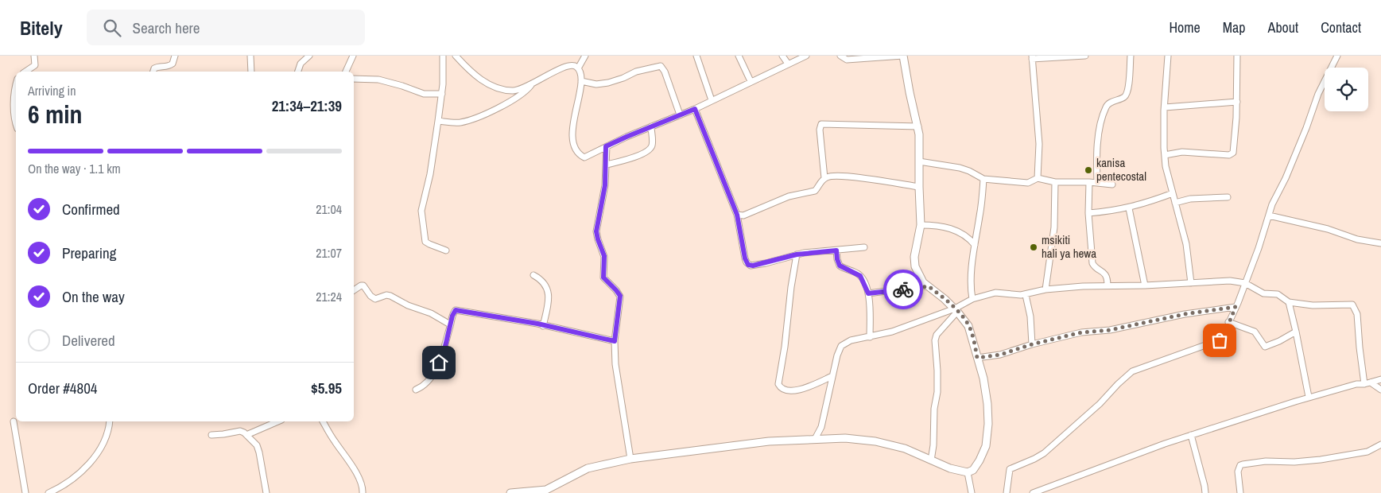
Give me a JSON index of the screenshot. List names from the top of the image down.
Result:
{
  "places": ["kanisa pentecostal", "msikiti hali ya hewa"],
  "page": {
    "header": "Bitely",
    "search": "Search here",
    "nav": [
      "Home",
      "Map",
      "About",
      "Contact"
    ],
    "heading": ["6 min", "Arriving in", "21:34–21:39"],
    "panel": ["Order #4804", "$5.95"],
    "bar": "On the way · 1.1 km",
    "list": [
      ["Confirmed", "21:04"],
      ["Preparing", "21:07"],
      ["On the way", "21:24"],
      "Delivered"
    ]
  }
}
